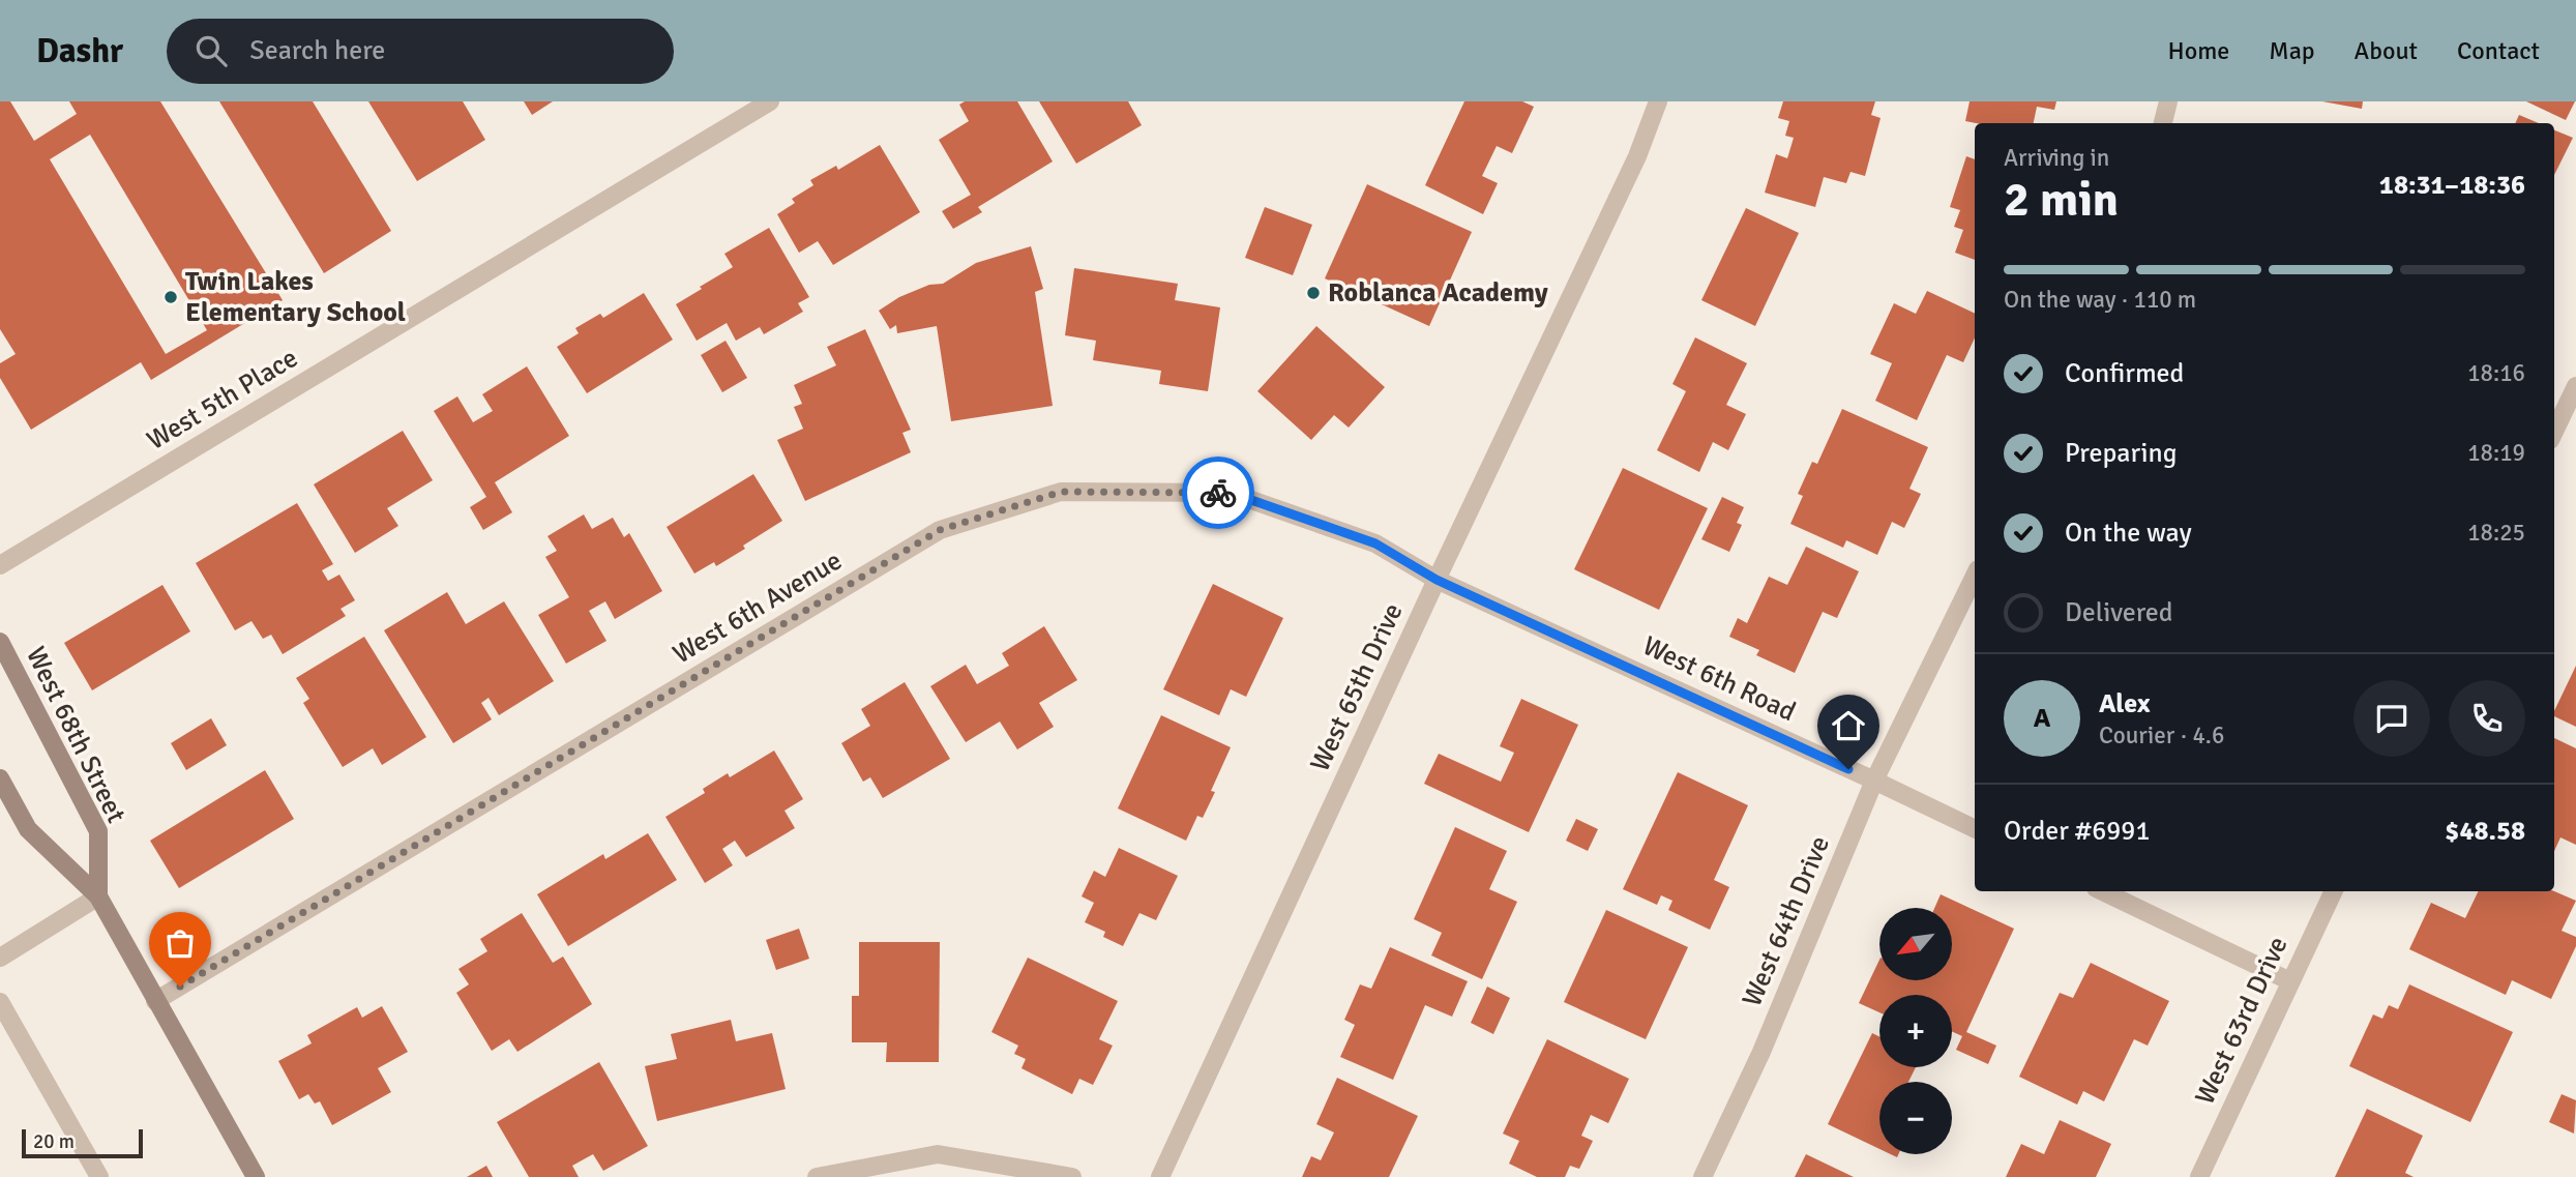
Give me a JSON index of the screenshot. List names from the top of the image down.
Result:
{
  "streets": {
    "main road": ["West 68th Street"],
    "street": [
      "West 5th Place",
      "West 6th Avenue",
      "West 6th Road",
      "West 65th Drive",
      "West 64th Drive",
      "West 63rd Drive"
    ]
  },
  "crossings": [
    ["West 6th Avenue", "West 6th Road"],
    ["West 6th Avenue", "West 65th Drive"],
    ["West 6th Avenue", "West 68th Street"],
    ["West 6th Road", "West 65th Drive"],
    ["West 6th Road", "West 64th Drive"]
  ],
  "places": ["Roblanca Academy", "Twin Lakes Elementary School"],
  "scale_bar": "20 m",
  "north": "bottom left",
  "page": {
    "header": "Dashr",
    "search": "Search here",
    "nav": [
      "Home",
      "Map",
      "About",
      "Contact"
    ],
    "heading": ["2 min", "Arriving in", "18:31–18:36"],
    "panel": [
      "Alex",
      "Courier · 4.6",
      "Order #6991",
      "$48.58"
    ],
    "bar": "On the way · 110 m",
    "list": [
      ["Confirmed", "18:16"],
      ["Preparing", "18:19"],
      ["On the way", "18:25"],
      "Delivered"
    ],
    "round": "A",
    "map_buttons": ["+", "−"],
    "scale": "20 m"
  }
}
